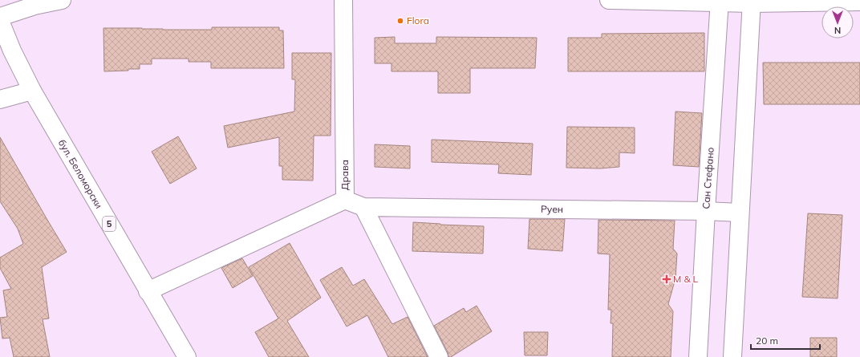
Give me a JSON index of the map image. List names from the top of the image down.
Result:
{
  "streets": {
    "street": [
      "бул. Беломорски",
      "Драва",
      "Сан Стефано",
      "Руен",
      "5"
    ]
  },
  "crossings": [
    ["Драва", "Руен"],
    ["Сан Стефано", "Руен"]
  ],
  "places": {
    "other": ["Flora"],
    "health": ["M & L"]
  },
  "scale_bar": "20 m",
  "north": "bottom"
}
